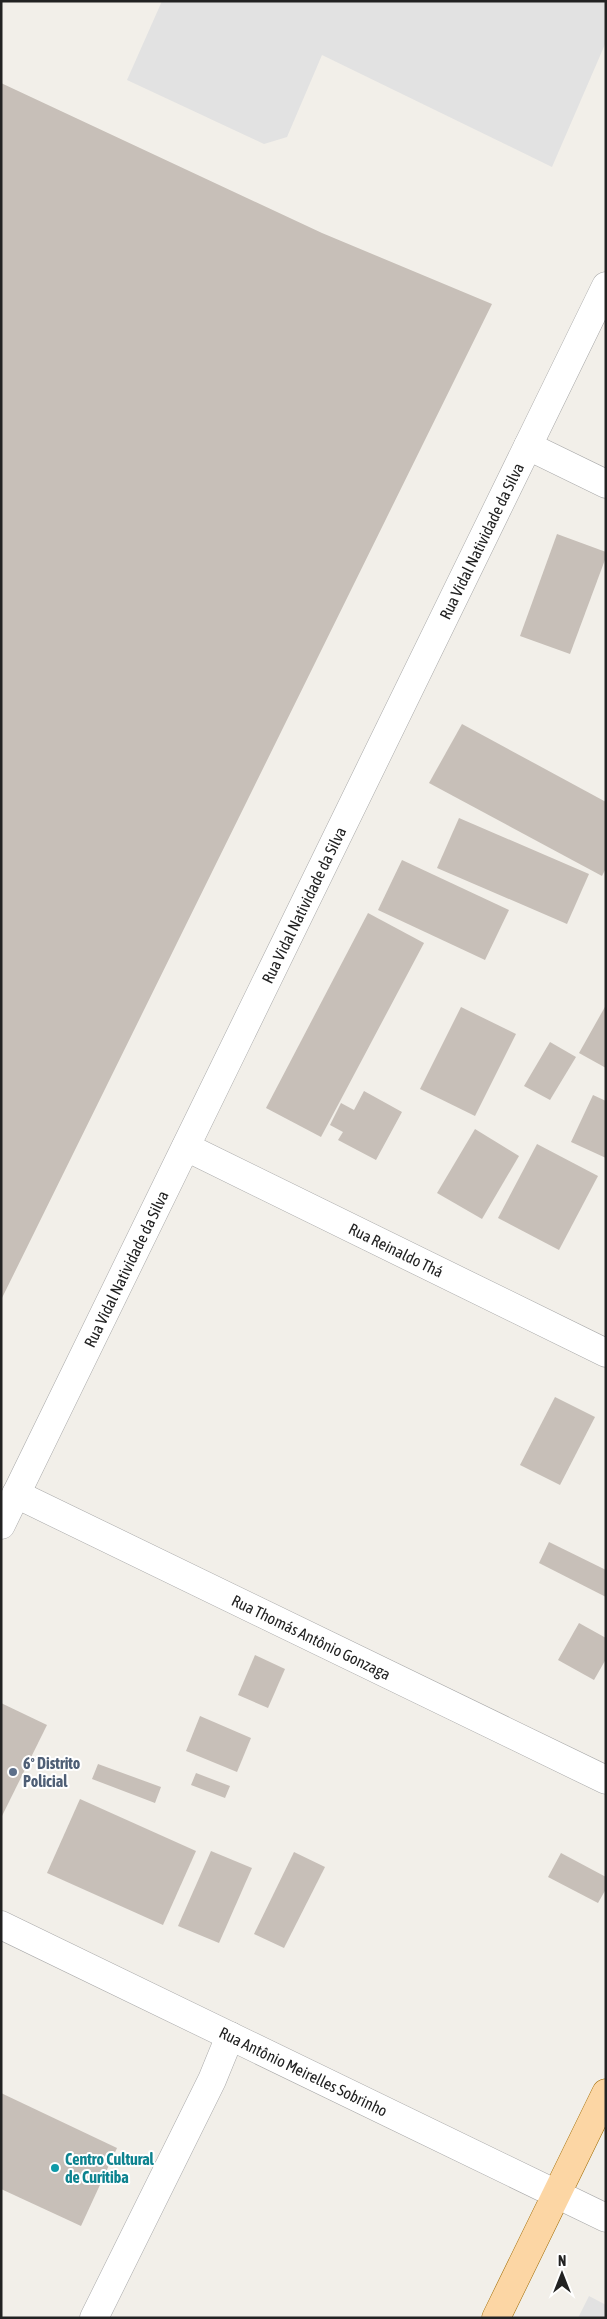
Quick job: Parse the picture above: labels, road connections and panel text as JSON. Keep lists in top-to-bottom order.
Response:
{
  "streets": {
    "street": [
      "Rua Vidal Natividade da Silva",
      "Rua Reinaldo Thá",
      "Rua Thomás Antônio Gonzaga",
      "Rua Antônio Meirelles Sobrinho"
    ]
  },
  "crossings": [
    ["Rua Vidal Natividade da Silva", "Rua Reinaldo Thá"],
    ["Rua Vidal Natividade da Silva", "Rua Thomás Antônio Gonzaga"]
  ],
  "places": ["6º Distrito Policial", "Centro Cultural de Curitiba"],
  "north": "top"
}
